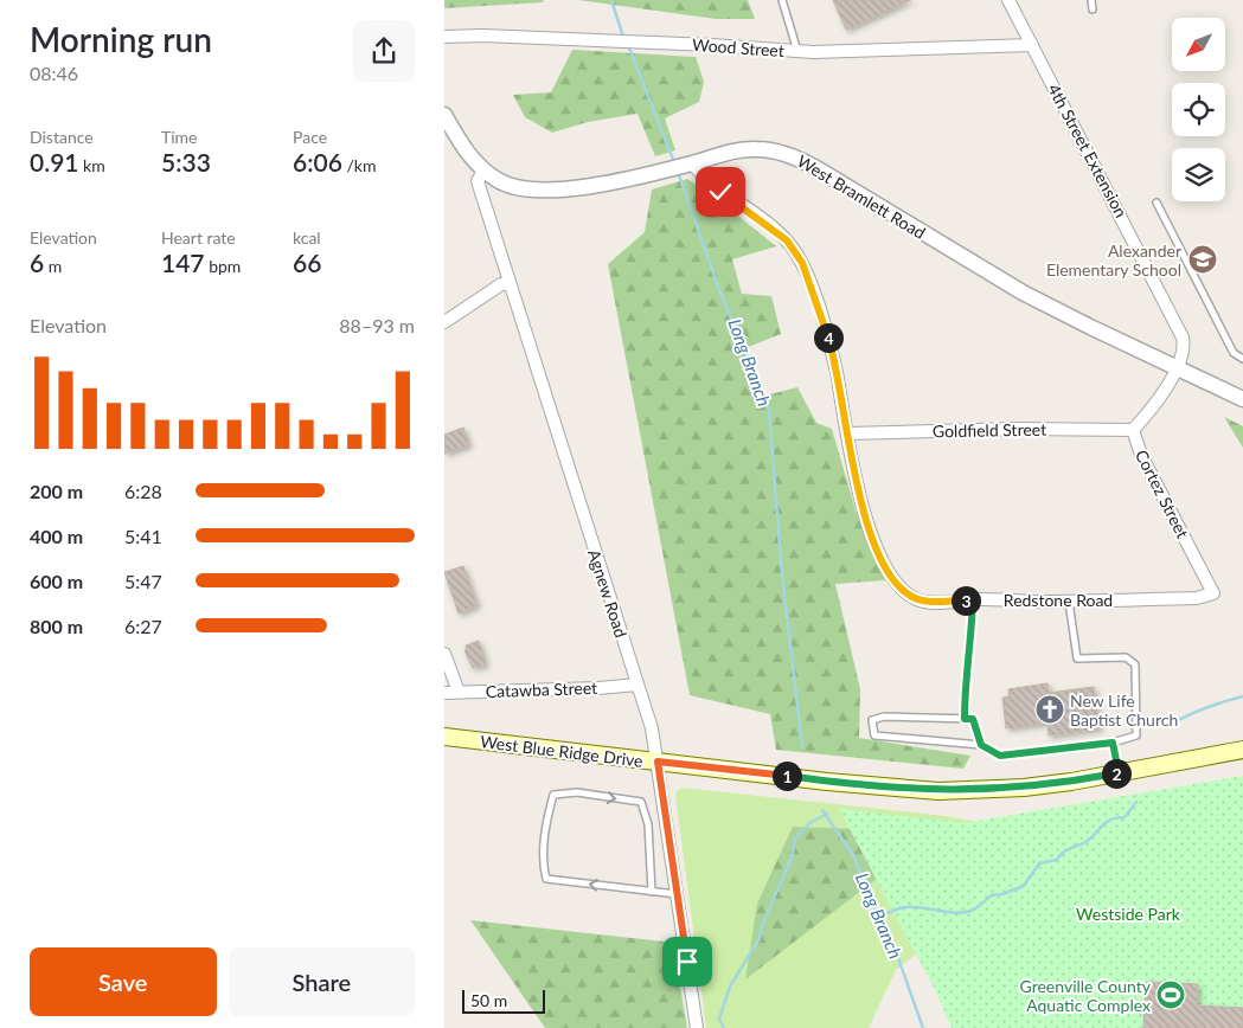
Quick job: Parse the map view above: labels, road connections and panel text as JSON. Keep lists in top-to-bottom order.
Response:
{
  "streets": {
    "main road": ["West Blue Ridge Drive"],
    "street": [
      "Wood Street",
      "4th Street Extension",
      "West Bramlett Road",
      "Goldfield Street",
      "Cortez Street",
      "Agnew Road",
      "Redstone Road",
      "Catawba Street"
    ]
  },
  "crossings": [
    ["Wood Street", "4th Street Extension"],
    ["4th Street Extension", "West Bramlett Road"],
    ["4th Street Extension", "Cortez Street"],
    ["West Bramlett Road", "Cortez Street"],
    ["West Bramlett Road", "Agnew Road"],
    ["Goldfield Street", "Cortez Street"],
    ["Goldfield Street", "Redstone Road"],
    ["Cortez Street", "Redstone Road"],
    ["Agnew Road", "Catawba Street"],
    ["Agnew Road", "West Blue Ridge Drive"]
  ],
  "water": ["Long Branch"],
  "parks": ["Westside Park"],
  "places": {
    "school or university": ["Alexander Elementary School"],
    "church": ["New Life Baptist Church"],
    "sports": ["Greenville County Aquatic Complex"]
  },
  "scale_bar": "50 m",
  "north": "bottom left",
  "page": {
    "heading": ["Morning run", "08:46"],
    "stats": [
      ["Distance", "0.91 km"],
      ["Time", "5:33"],
      ["Pace", "6:06 /km"],
      ["Elevation", "6 m"],
      ["Heart rate", "147 bpm"],
      ["kcal", "66"]
    ],
    "chart": ["Elevation", "88–93 m"],
    "pins": [
      "4",
      "3",
      "2",
      "1"
    ],
    "list": [
      {
        "name": "200 m",
        "note": "6:28"
      },
      {
        "name": "400 m",
        "note": "5:41"
      },
      {
        "name": "600 m",
        "note": "5:47"
      },
      {
        "name": "800 m",
        "note": "6:27"
      }
    ],
    "buttons": ["Save", "Share"],
    "scale": "50 m"
  }
}
